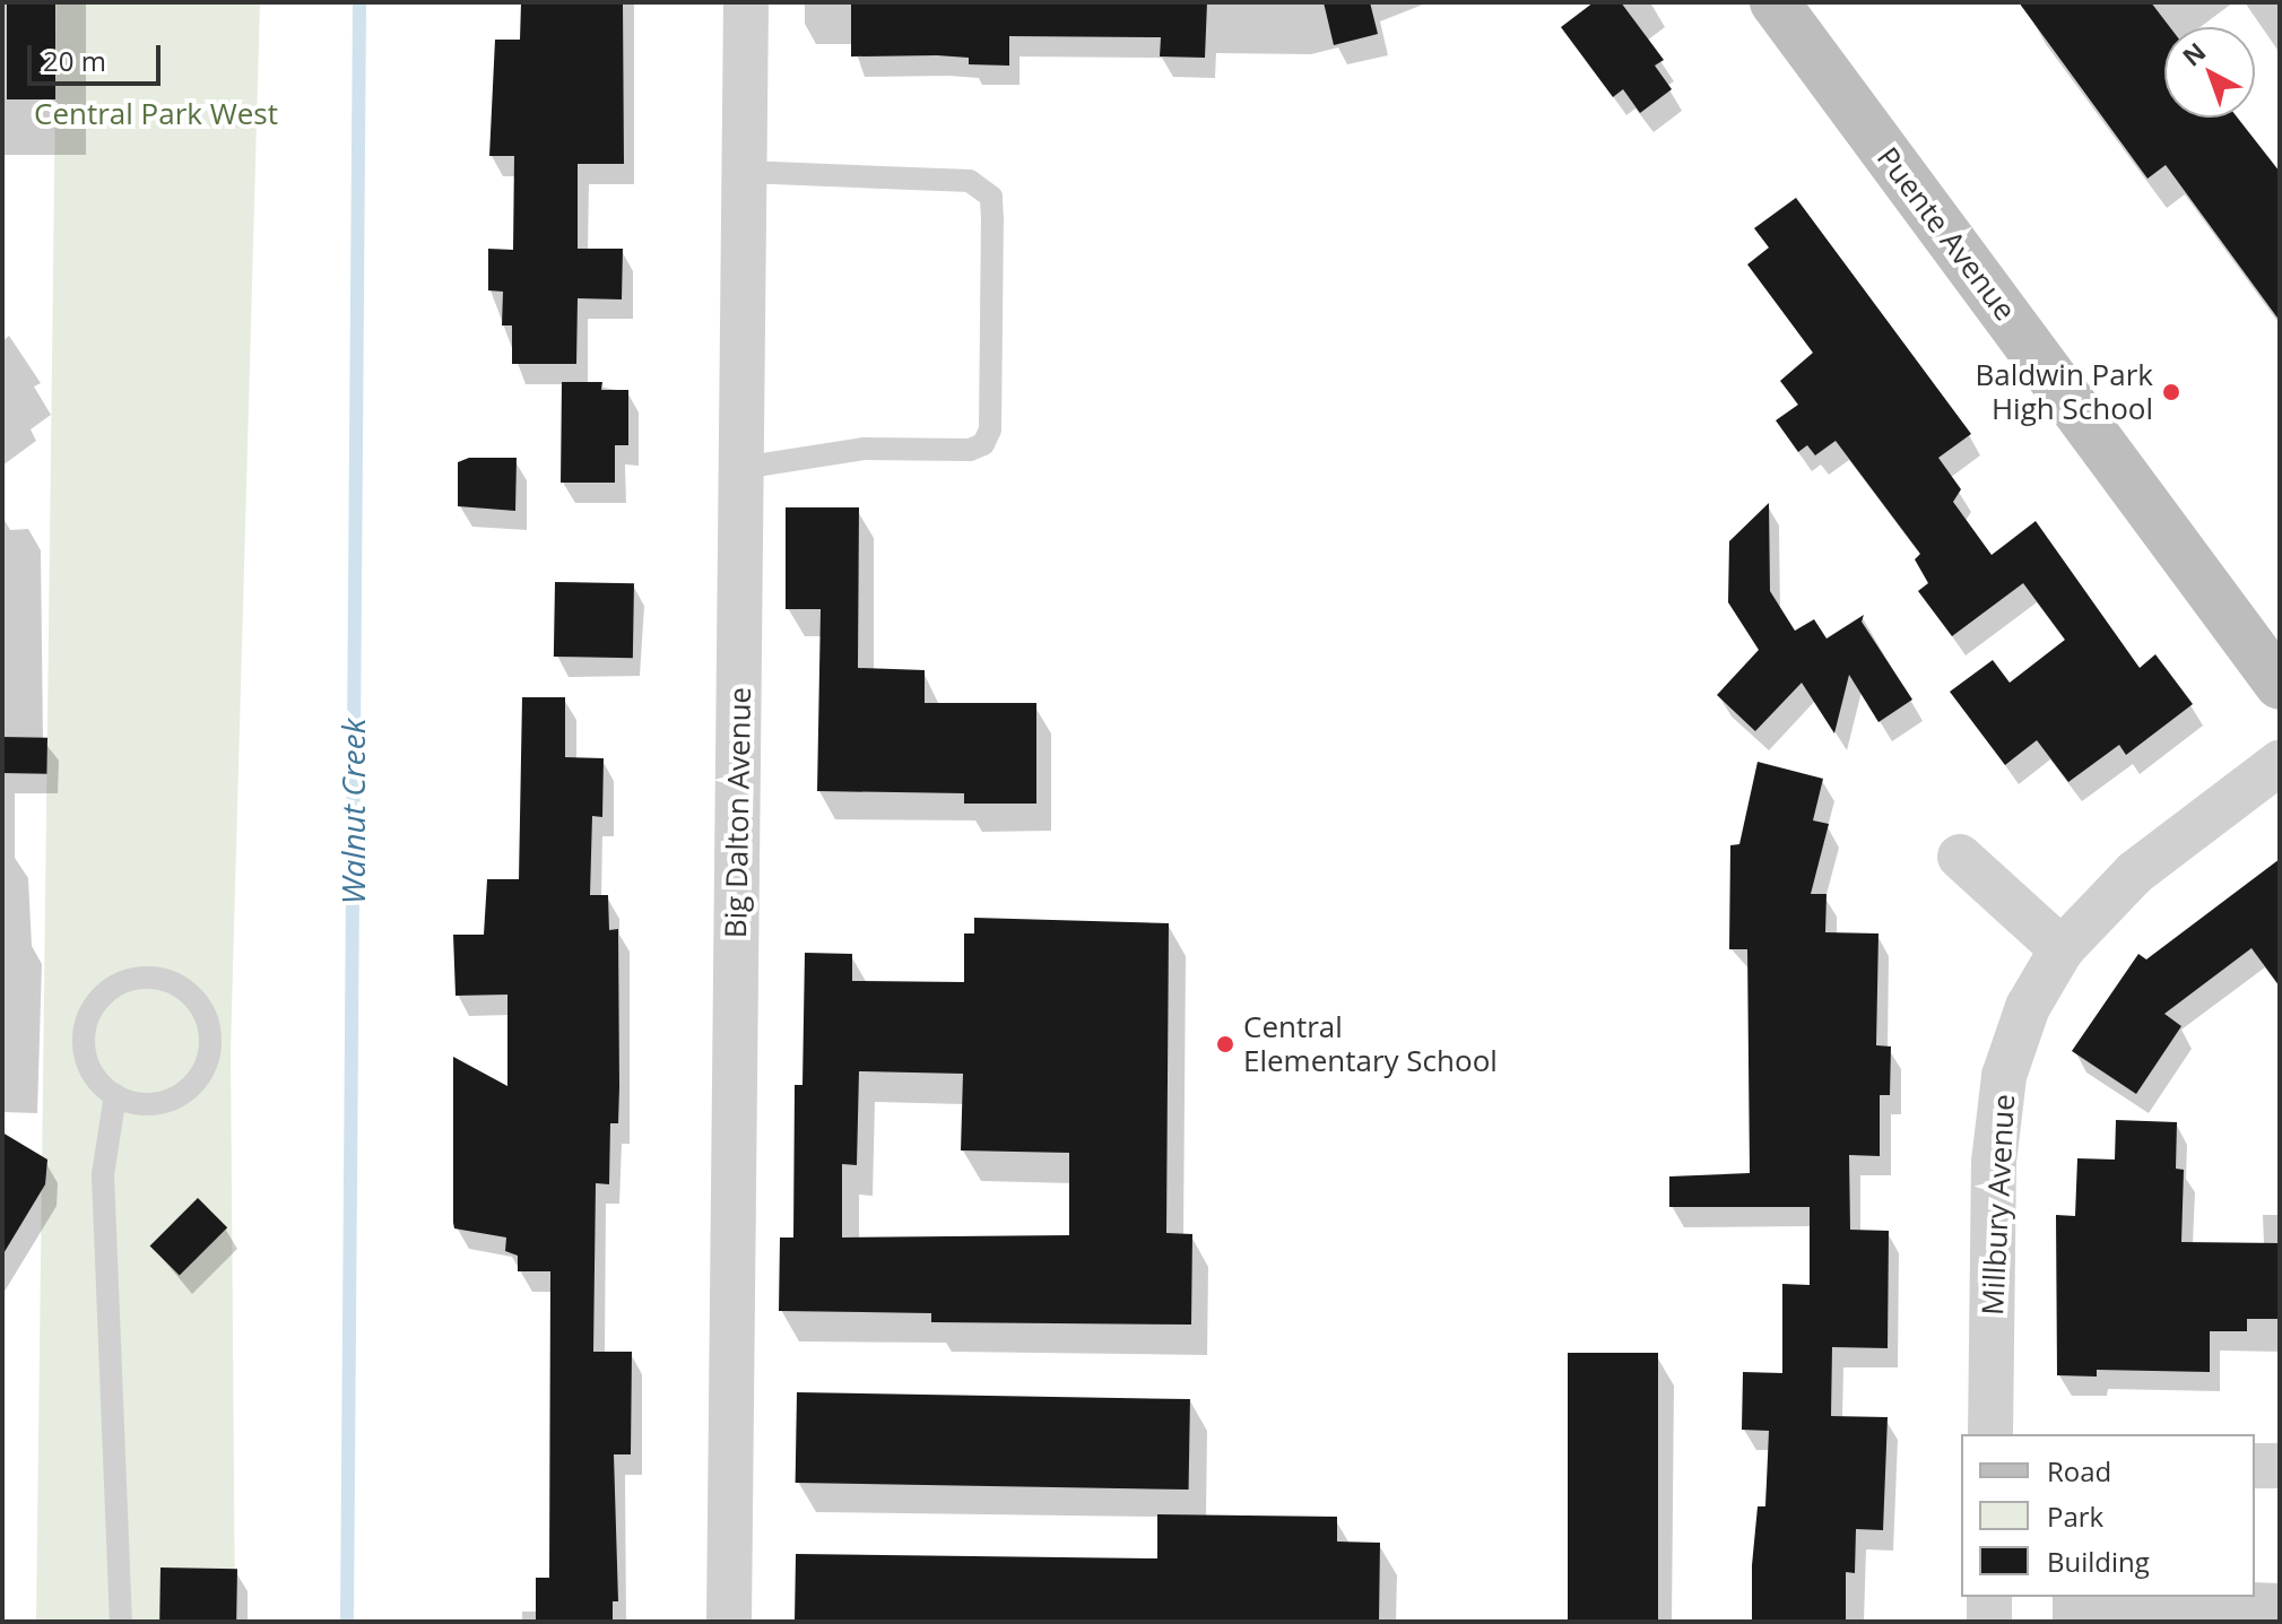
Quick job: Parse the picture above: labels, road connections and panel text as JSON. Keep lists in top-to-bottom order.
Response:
{
  "streets": {
    "street": ["Puente Avenue", "Big Dalton Avenue", "Millbury Avenue"]
  },
  "water": ["Walnut Creek"],
  "parks": ["Central Park West"],
  "places": ["Baldwin Park High School", "Central Elementary School"],
  "legend": ["Road", "Park", "Building"],
  "scale_bar": "20 m",
  "north": "top left"
}
